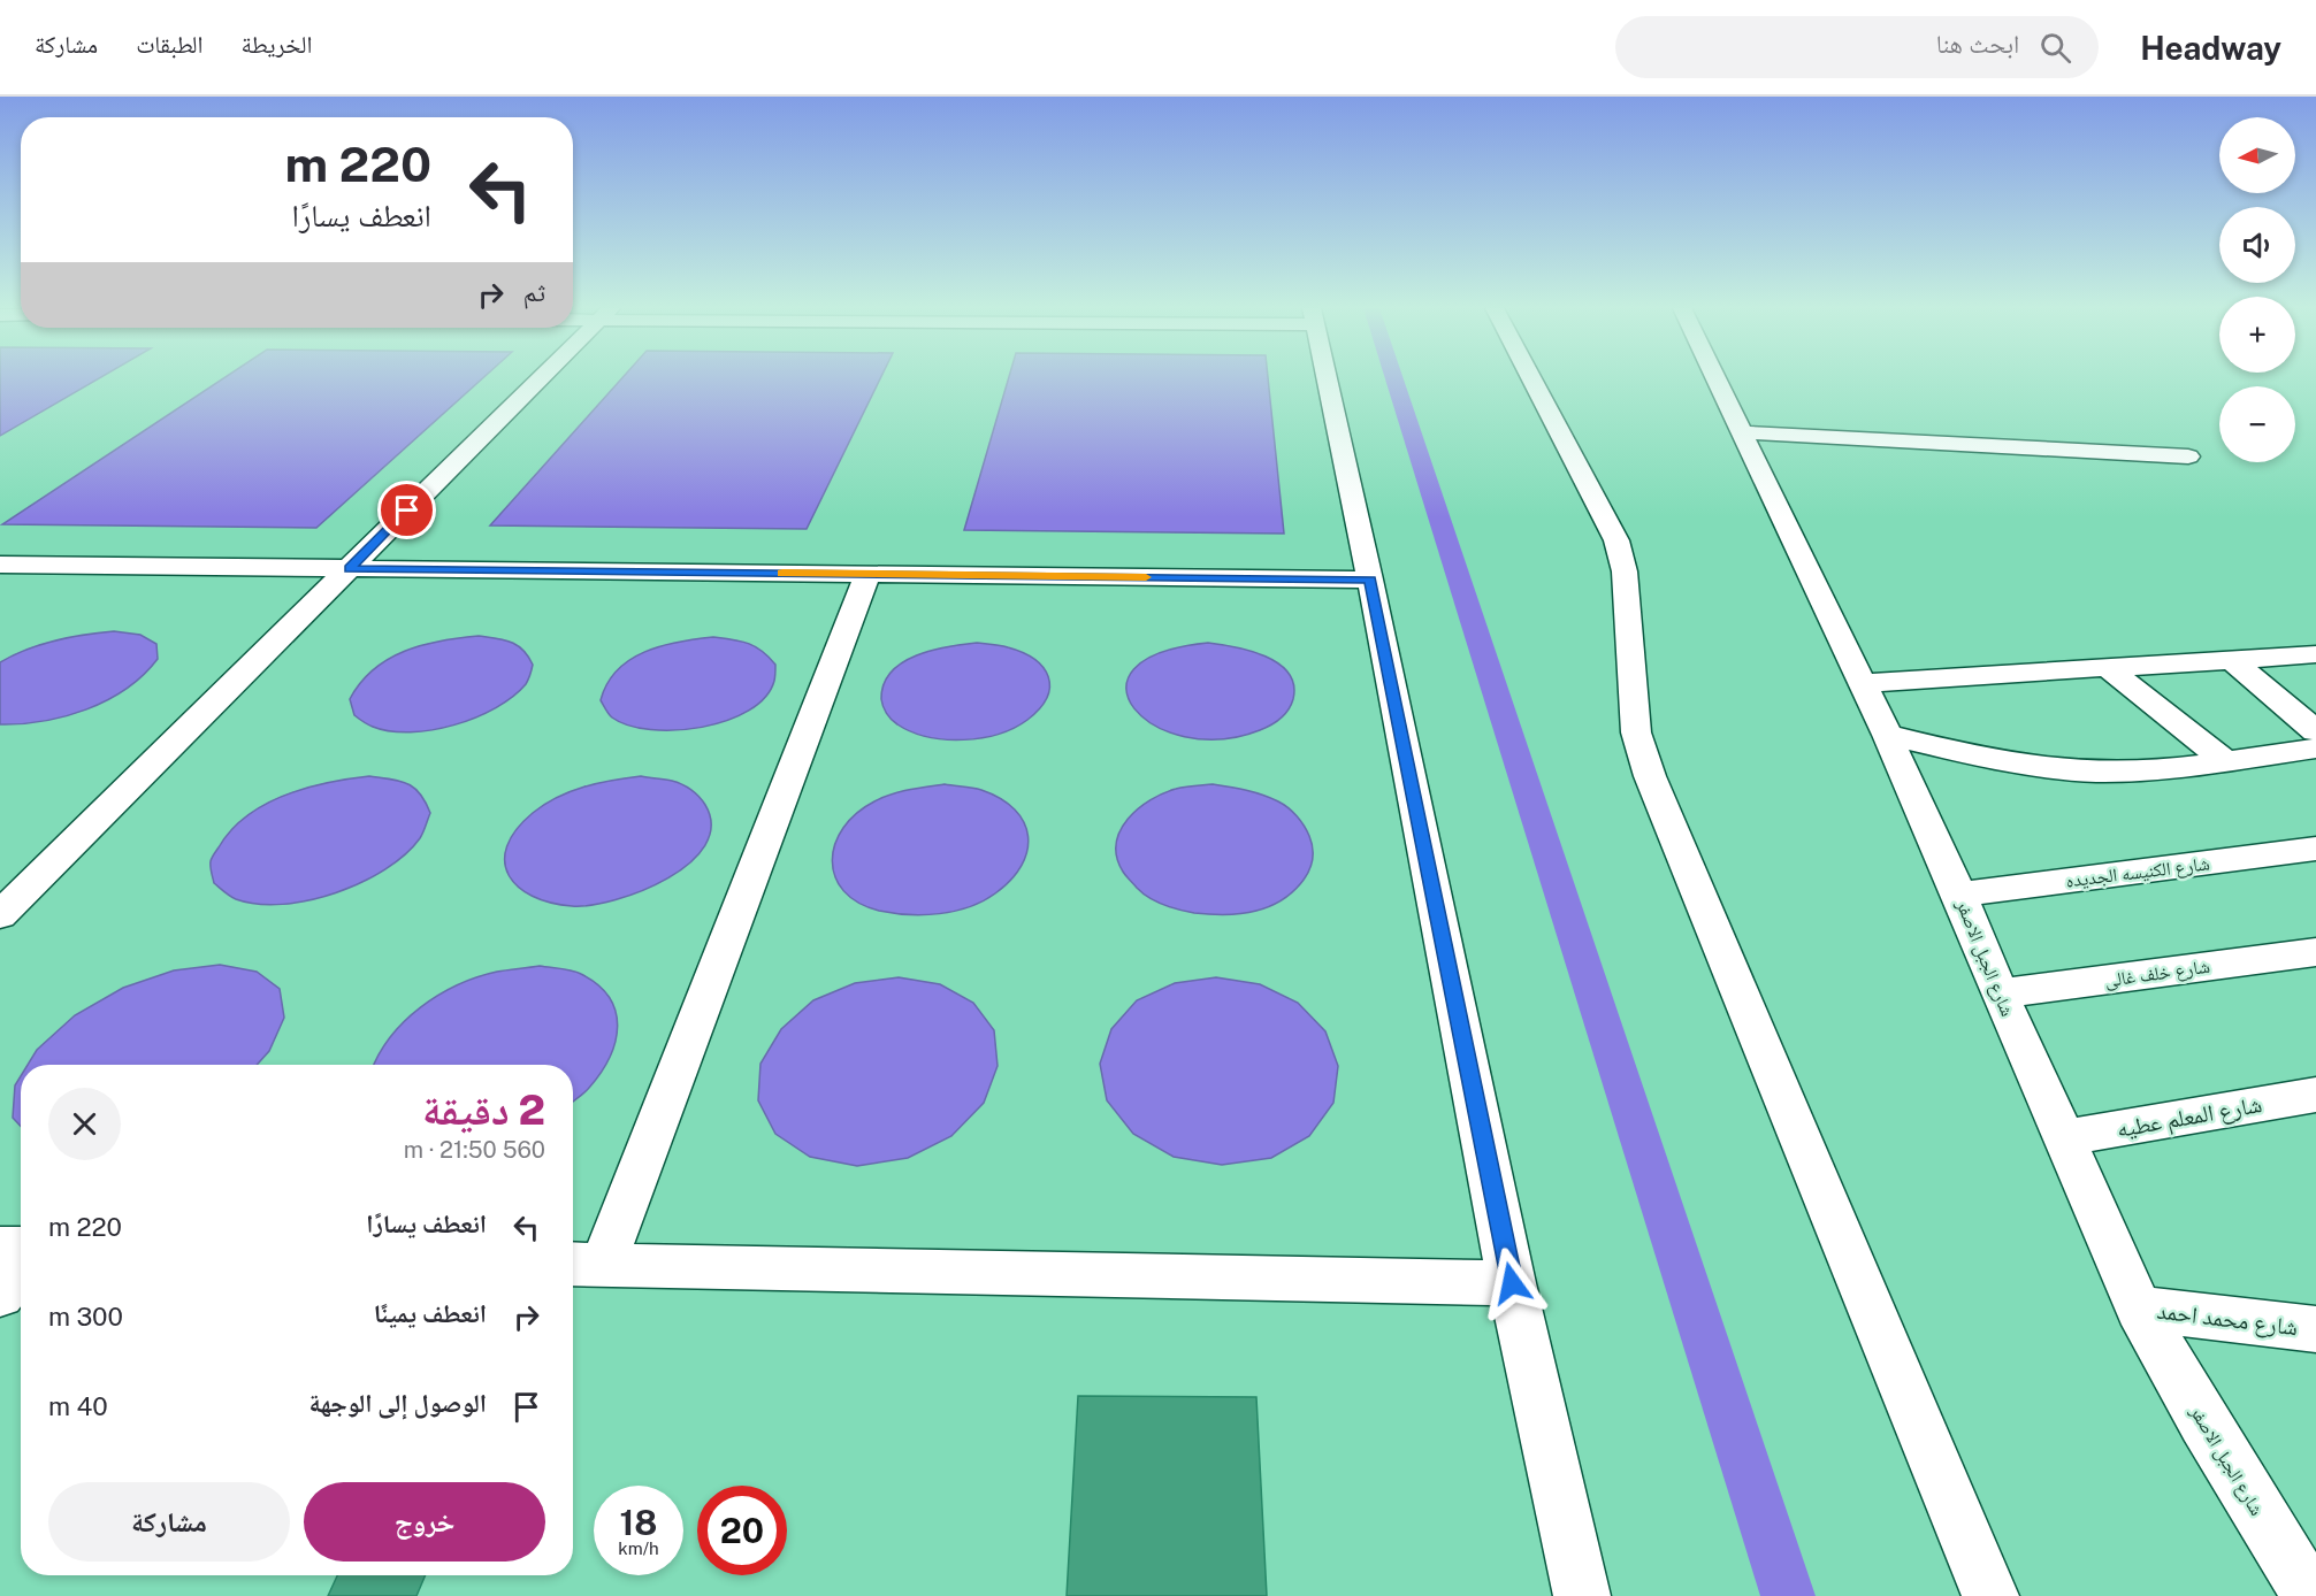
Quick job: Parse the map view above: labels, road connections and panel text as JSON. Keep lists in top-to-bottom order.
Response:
{
  "streets": {
    "street": [
      "شارع الكنيسه الجديده",
      "شارع الجبل الاصفر",
      "شارع خلف غالى",
      "شارع المعلم عطيه",
      "شارع محمد احمد"
    ]
  },
  "crossings": [
    ["شارع الكنيسه الجديده", "شارع الجبل الاصفر"],
    ["شارع الجبل الاصفر", "شارع خلف غالى"],
    ["شارع الجبل الاصفر", "شارع المعلم عطيه"],
    ["شارع الجبل الاصفر", "شارع محمد احمد"]
  ],
  "north": "left",
  "page": {
    "header": "Headway",
    "search": "ابحث هنا",
    "nav": ["الخريطة", "الطبقات", "مشاركة"],
    "map_buttons": ["+", "−"],
    "turn": ["220 m", "انعطف يسارًا"],
    "then": "ثم",
    "heading": ["2 دقيقة", "560 m · 21:50"],
    "list": [
      {
        "name": "انعطف يسارًا",
        "value": "220 m"
      },
      {
        "name": "انعطف يمينًا",
        "value": "300 m"
      },
      {
        "name": "الوصول إلى الوجهة",
        "value": "40 m"
      }
    ],
    "buttons": ["خروج", "مشاركة"],
    "speed": "18 km/h",
    "limit": "20"
  }
}
